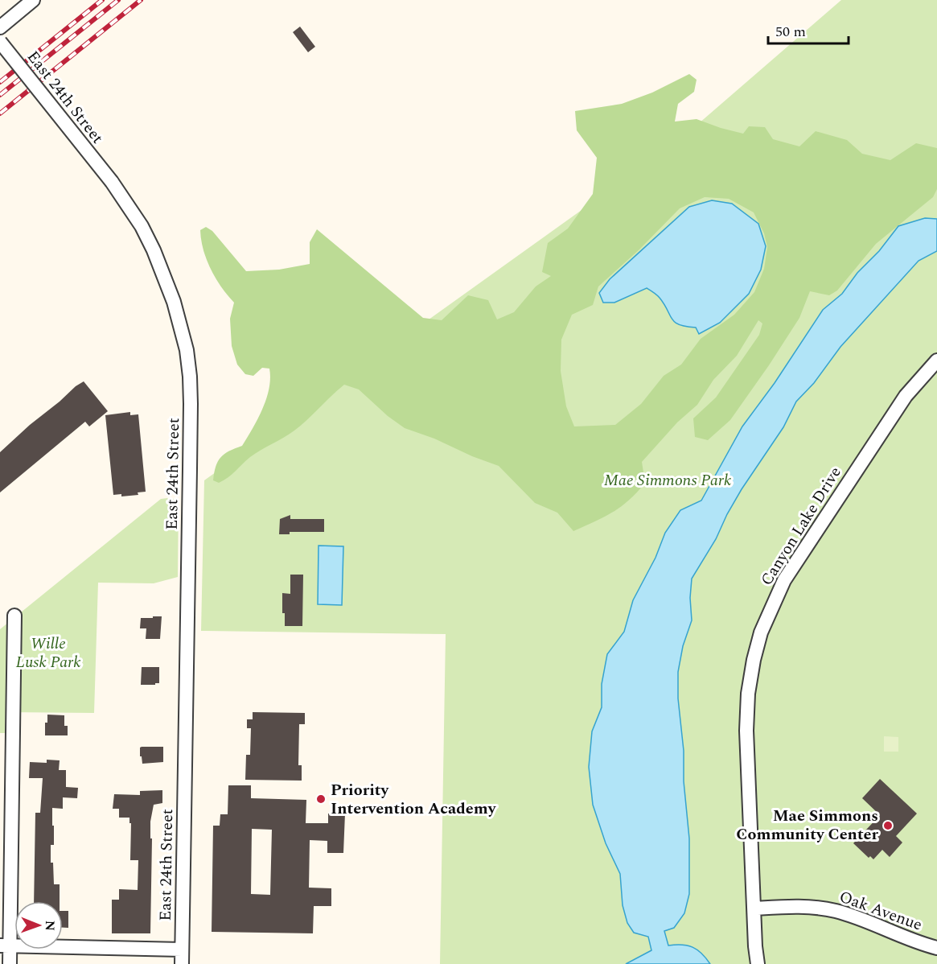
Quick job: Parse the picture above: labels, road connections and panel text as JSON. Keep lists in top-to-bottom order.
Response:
{
  "streets": {
    "street": ["East 24th Street", "Canyon Lake Drive", "Oak Avenue"]
  },
  "crossings": [
    ["Canyon Lake Drive", "Oak Avenue"]
  ],
  "parks": ["Mae Simmons Park", "Wille Lusk Park"],
  "places": ["Priority Intervention Academy", "Mae Simmons Community Center"],
  "scale_bar": "50 m",
  "north": "right"
}
